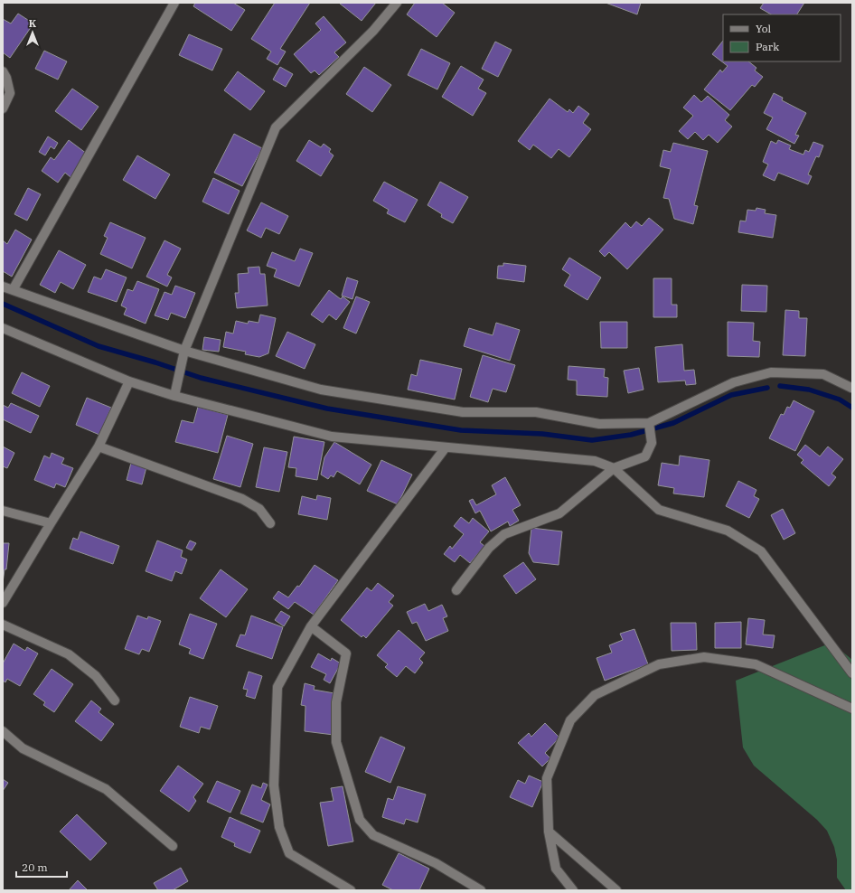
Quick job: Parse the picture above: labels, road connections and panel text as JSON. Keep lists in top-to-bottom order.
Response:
{
  "legend": ["Yol", "Park"],
  "scale_bar": "20 m",
  "north": "top"
}
